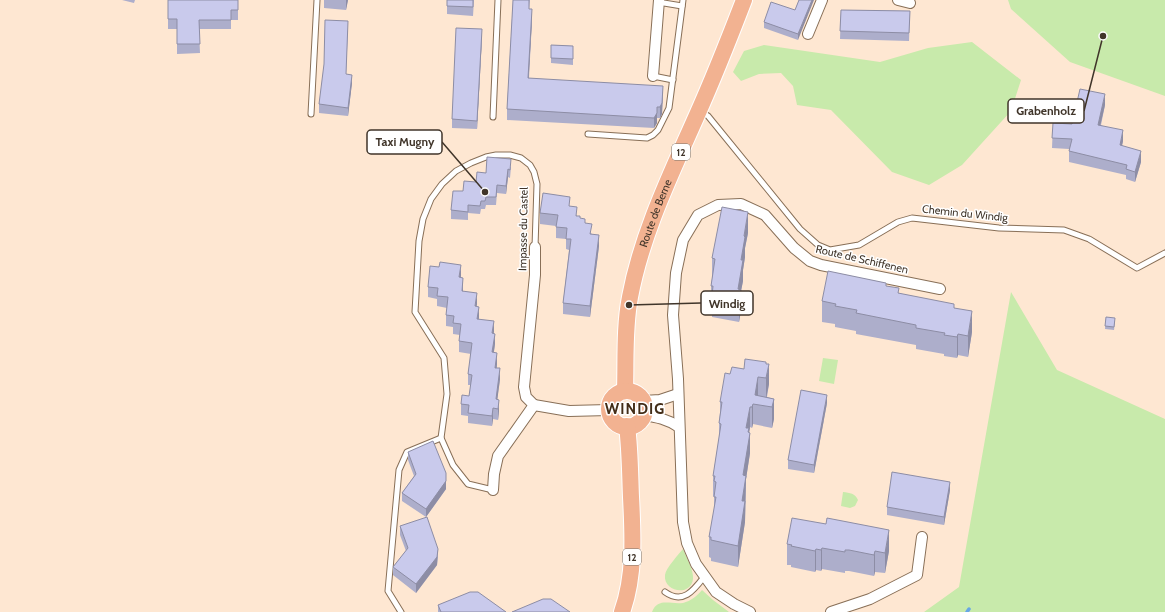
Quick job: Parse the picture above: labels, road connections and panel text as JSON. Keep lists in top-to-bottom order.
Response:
{
  "streets": {
    "main road": ["12", "Route de Berne"],
    "street": ["Impasse du Castel", "Route de Schiffenen"],
    "lane": ["Chemin du Windig"]
  },
  "crossings": [
    ["12", "Route de Berne"],
    ["Route de Berne", "Chemin du Windig"]
  ],
  "districts": ["WINDIG"],
  "places": ["Grabenholz", "Taxi Mugny", "Windig"]
}
